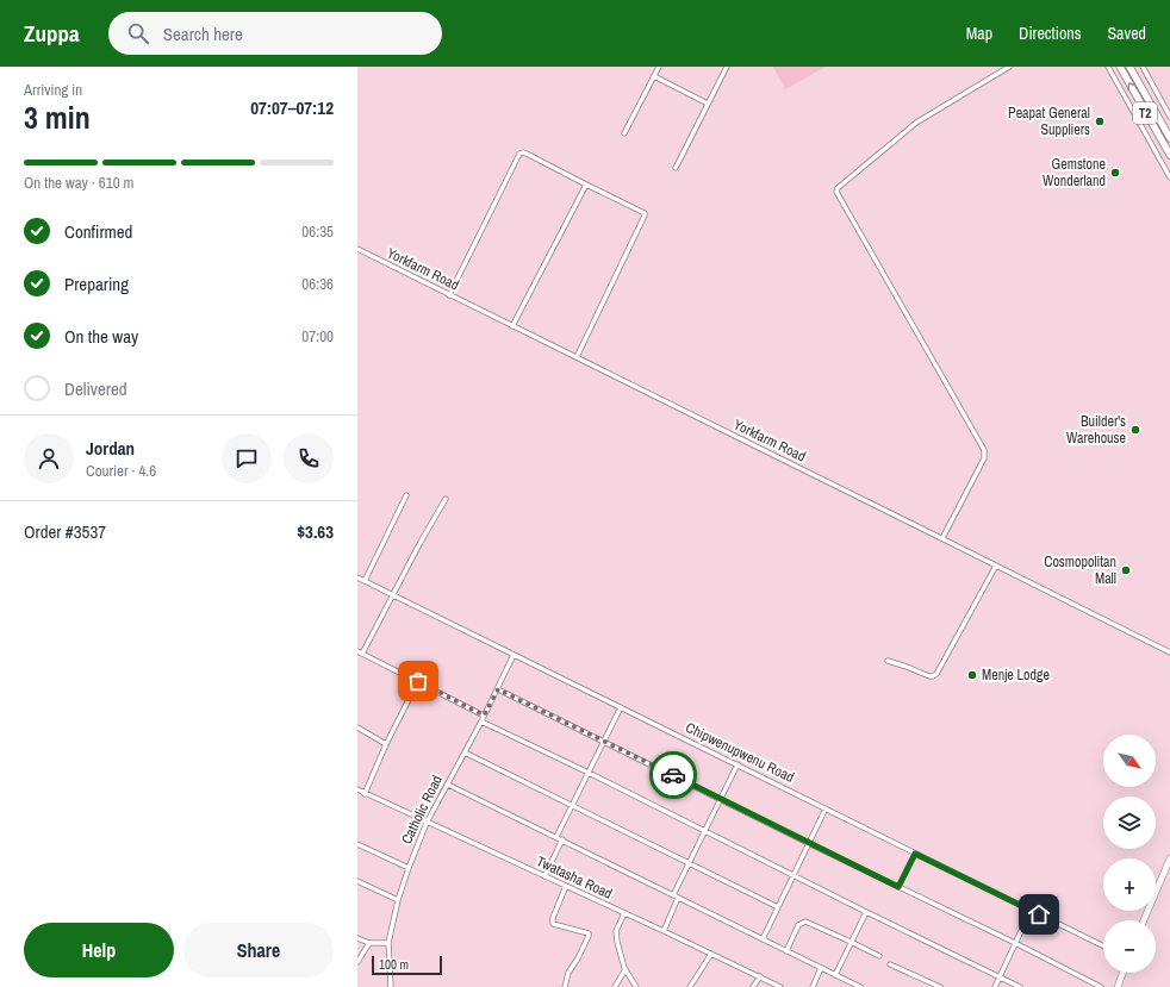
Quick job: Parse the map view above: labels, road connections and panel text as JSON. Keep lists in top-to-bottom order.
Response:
{
  "streets": {
    "main road": ["T2"],
    "street": [
      "Yorkfarm Road",
      "Chipwenupwenu Road",
      "Catholic Road",
      "Twatasha Road"
    ]
  },
  "crossings": [
    ["Chipwenupwenu Road", "Catholic Road"],
    ["Catholic Road", "Twatasha Road"]
  ],
  "places": [
    "Peapat General Suppliers",
    "Gemstone Wonderland",
    "Builder's Warehouse",
    "Cosmopolitan Mall",
    "Menje Lodge"
  ],
  "scale_bar": "100 m",
  "north": "bottom right",
  "page": {
    "header": "Zuppa",
    "search": "Search here",
    "nav": ["Map", "Directions", "Saved"],
    "heading": ["3 min", "Arriving in", "07:07–07:12"],
    "panel": [
      "Jordan",
      "Courier · 4.6",
      "Order #3537",
      "$3.63"
    ],
    "bar": "On the way · 610 m",
    "list": [
      ["Confirmed", "06:35"],
      ["Preparing", "06:36"],
      ["On the way", "07:00"],
      "Delivered"
    ],
    "map_buttons": ["+", "−"],
    "buttons": ["Help", "Share"],
    "scale": "100 m"
  }
}
